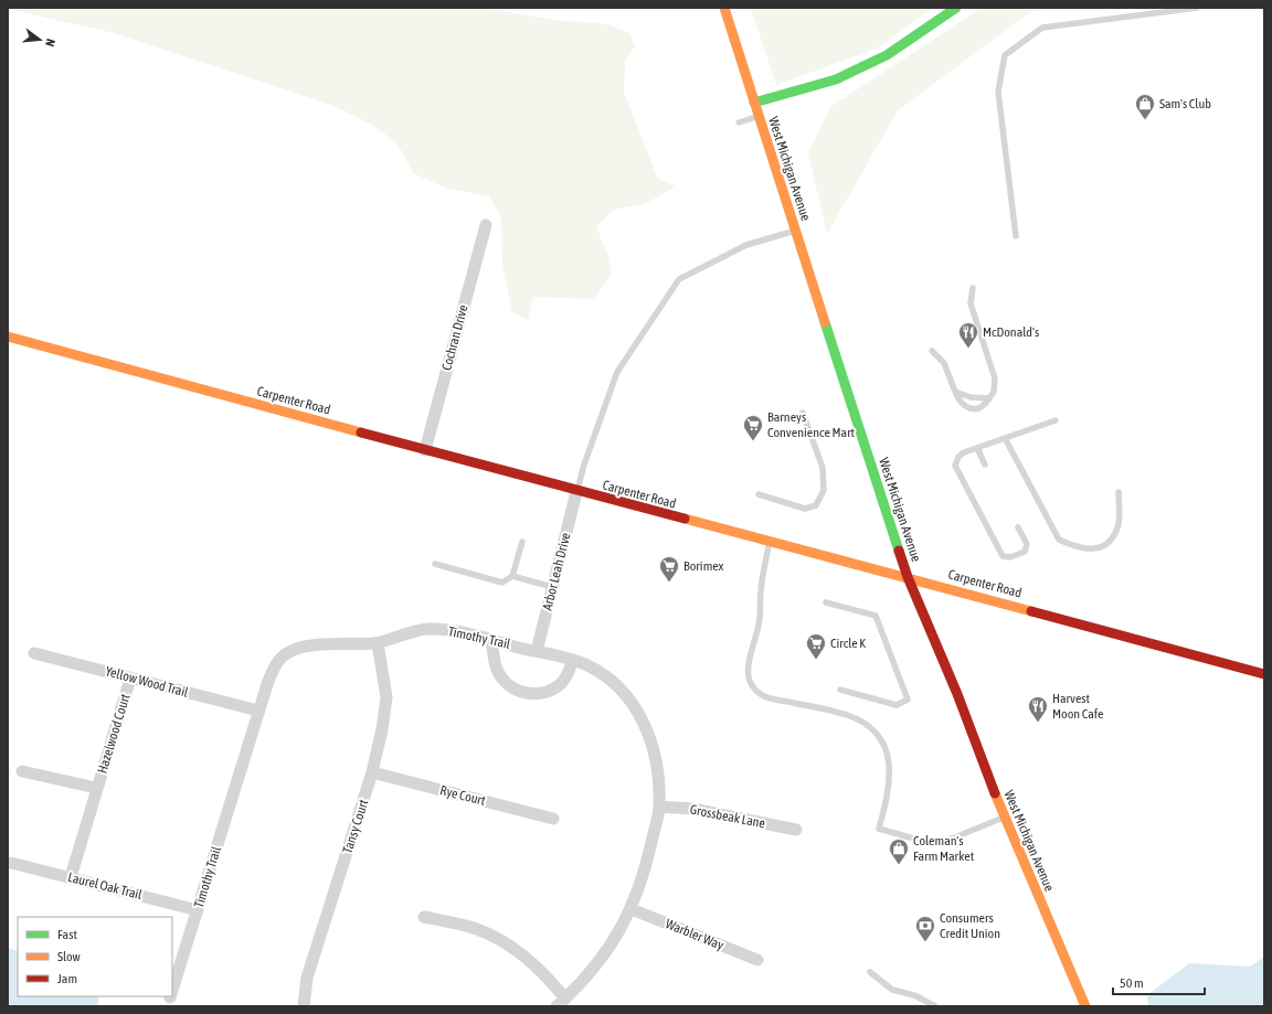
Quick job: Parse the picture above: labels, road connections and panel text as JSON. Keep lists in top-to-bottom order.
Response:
{
  "streets": {
    "main road": ["West Michigan Avenue", "Carpenter Road"],
    "street": [
      "Cochran Drive",
      "Arbor Leah Drive",
      "Timothy Trail",
      "Yellow Wood Trail",
      "Hazelwood Court",
      "Rye Court",
      "Grossbeak Lane",
      "Tansy Court",
      "Laurel Oak Trail",
      "Warbler Way"
    ]
  },
  "crossings": [
    ["West Michigan Avenue", "Carpenter Road"],
    ["Cochran Drive", "Carpenter Road"],
    ["Carpenter Road", "Arbor Leah Drive"],
    ["Arbor Leah Drive", "Timothy Trail"],
    ["Timothy Trail", "Yellow Wood Trail"],
    ["Timothy Trail", "Grossbeak Lane"],
    ["Timothy Trail", "Tansy Court"],
    ["Timothy Trail", "Laurel Oak Trail"],
    ["Timothy Trail", "Warbler Way"],
    ["Yellow Wood Trail", "Hazelwood Court"],
    ["Hazelwood Court", "Laurel Oak Trail"],
    ["Rye Court", "Tansy Court"]
  ],
  "places": {
    "shop": ["Sam's Club", "Coleman's Farm Market"],
    "restaurant": ["McDonald's", "Harvest Moon Cafe"],
    "supermarket": ["Barneys Convenience Mart", "Borimex", "Circle K"],
    "bank": ["Consumers Credit Union"]
  },
  "legend": ["Fast", "Slow", "Jam"],
  "scale_bar": "50 m",
  "north": "right"
}
